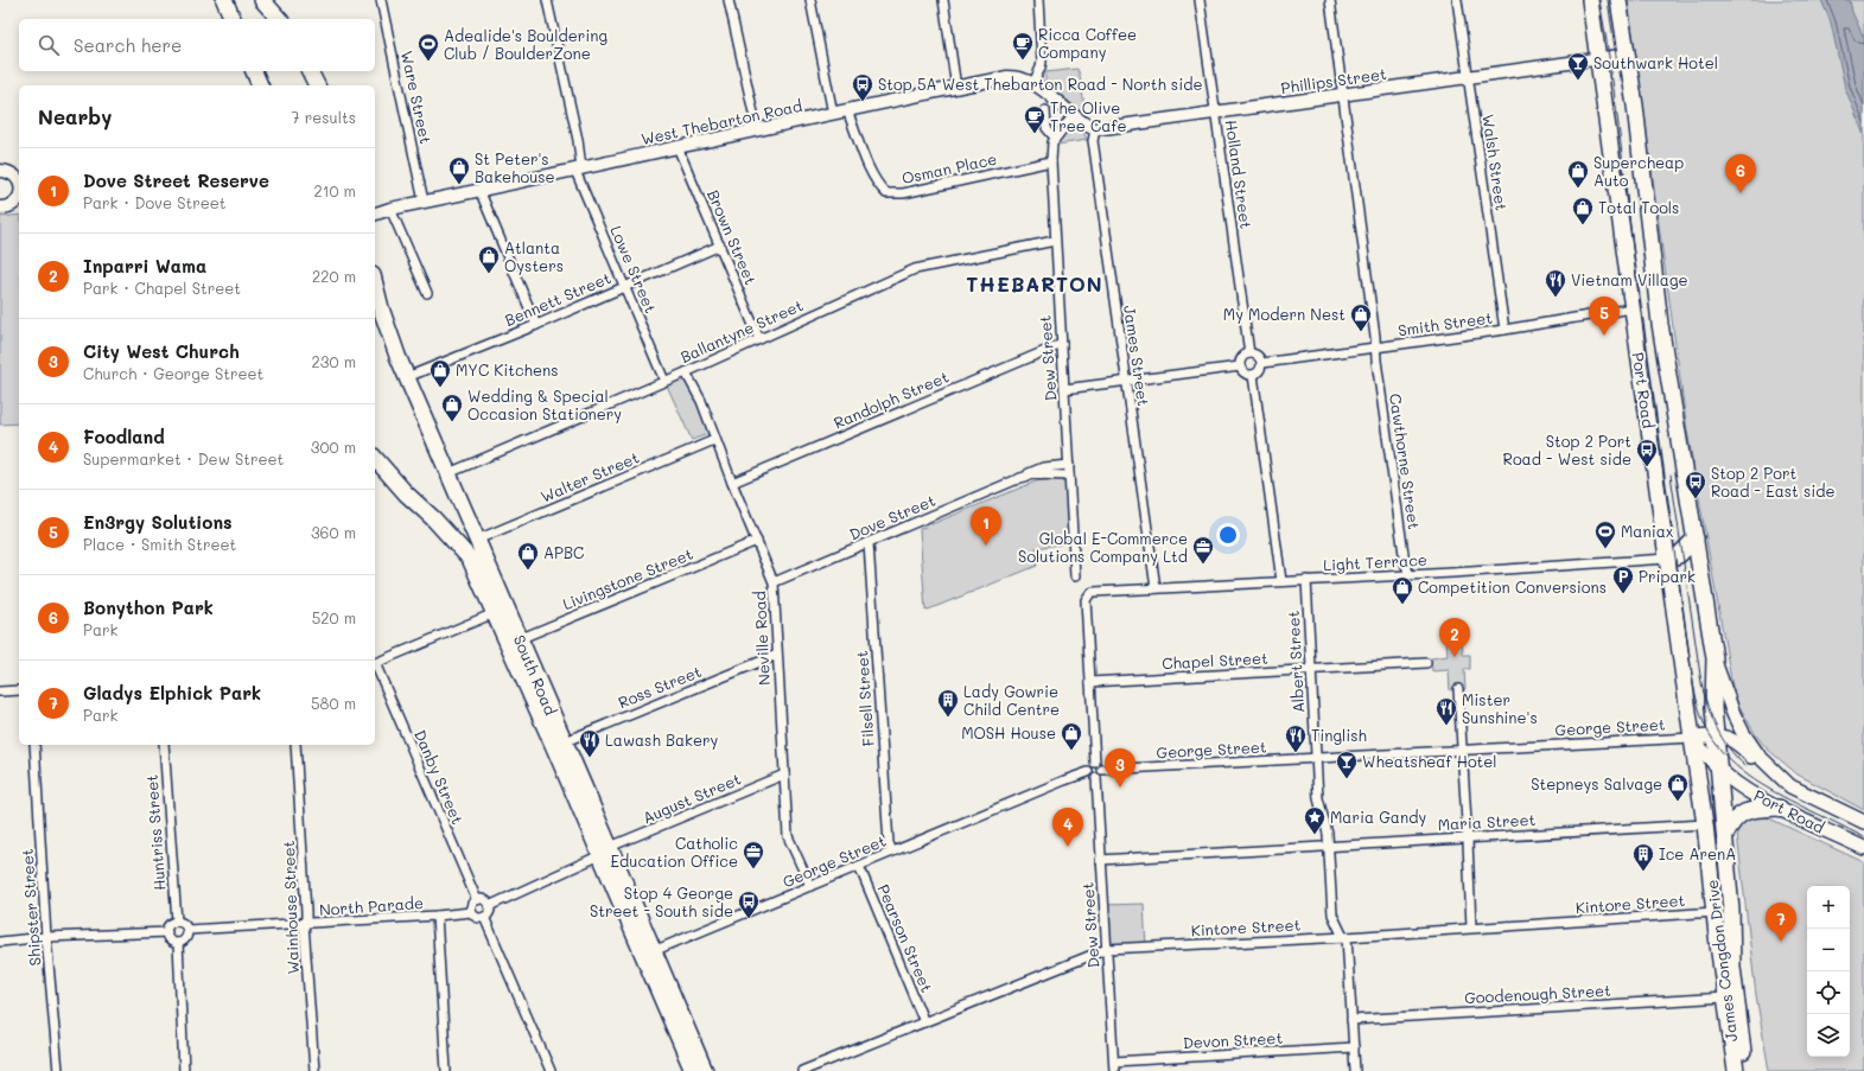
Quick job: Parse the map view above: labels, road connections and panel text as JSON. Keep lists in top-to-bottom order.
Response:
{
  "streets": {
    "highway": ["Port Road", "South Road", "James Congdon Drive"],
    "street": [
      "Phillips Street",
      "Ware Street",
      "West Thebarton Road",
      "Walsh Street",
      "Osman Place",
      "Holland Street",
      "Brown Street",
      "Lowe Street",
      "Bennett Street",
      "Smith Street",
      "Ballantyne Street",
      "James Street",
      "Dew Street",
      "Randolph Street",
      "Cawthorne Street",
      "Walter Street",
      "Dove Street",
      "Light Terrace",
      "Livingstone Street",
      "Neville Road",
      "Chapel Street",
      "Albert Street",
      "Ross Street",
      "Filsell Street",
      "George Street",
      "Danby Street",
      "August Street",
      "Maria Street",
      "Huntriss Street",
      "Kintore Street",
      "North Parade",
      "Shipster Street",
      "Wainhouse Street",
      "Pearson Street",
      "Goodenough Street",
      "Devon Street"
    ]
  },
  "crossings": [
    ["Phillips Street", "Walsh Street"],
    ["Phillips Street", "Holland Street"],
    ["Phillips Street", "James Street"],
    ["Phillips Street", "Port Road"],
    ["Phillips Street", "Cawthorne Street"],
    ["Ware Street", "West Thebarton Road"],
    ["West Thebarton Road", "Osman Place"],
    ["West Thebarton Road", "Brown Street"],
    ["West Thebarton Road", "Lowe Street"],
    ["Walsh Street", "Smith Street"],
    ["Osman Place", "Dew Street"],
    ["Holland Street", "Smith Street"],
    ["Brown Street", "Bennett Street"],
    ["Brown Street", "Ballantyne Street"],
    ["Lowe Street", "Bennett Street"],
    ["Lowe Street", "Ballantyne Street"],
    ["Bennett Street", "South Road"],
    ["Smith Street", "Port Road"],
    ["Smith Street", "Cawthorne Street"],
    ["Ballantyne Street", "Dew Street"],
    ["Ballantyne Street", "Neville Road"],
    ["Ballantyne Street", "South Road"],
    ["James Street", "Light Terrace"],
    ["Dew Street", "Randolph Street"],
    ["Dew Street", "Dove Street"],
    ["Dew Street", "George Street"],
    ["Dew Street", "Maria Street"],
    ["Dew Street", "Kintore Street"],
    ["Dew Street", "Devon Street"],
    ["Port Road", "Light Terrace"],
    ["Port Road", "George Street"],
    ["Port Road", "James Congdon Drive"],
    ["Randolph Street", "Neville Road"],
    ["Cawthorne Street", "Light Terrace"],
    ["Walter Street", "Neville Road"],
    ["Walter Street", "South Road"],
    ["Dove Street", "Neville Road"],
    ["Dove Street", "Filsell Street"],
    ["Light Terrace", "Chapel Street"],
    ["Light Terrace", "Albert Street"],
    ["Livingstone Street", "Neville Road"],
    ["Livingstone Street", "South Road"],
    ["Neville Road", "Ross Street"],
    ["Neville Road", "George Street"],
    ["Neville Road", "August Street"],
    ["Chapel Street", "Albert Street"],
    ["Albert Street", "George Street"],
    ["Albert Street", "Maria Street"],
    ["Albert Street", "Kintore Street"],
    ["South Road", "Ross Street"],
    ["South Road", "George Street"],
    ["South Road", "August Street"],
    ["Filsell Street", "George Street"],
    ["George Street", "Pearson Street"],
    ["George Street", "James Congdon Drive"],
    ["Danby Street", "North Parade"],
    ["Maria Street", "James Congdon Drive"],
    ["Huntriss Street", "North Parade"],
    ["Kintore Street", "Pearson Street"],
    ["Kintore Street", "James Congdon Drive"],
    ["North Parade", "Wainhouse Street"],
    ["James Congdon Drive", "Goodenough Street"]
  ],
  "districts": ["THEBARTON"],
  "places": {
    "cafe": ["Ricca Coffee Company", "The Olive Tree Cafe"],
    "sports": ["Adealide's Bouldering Club / BoulderZone", "Maniax"],
    "bar": ["Southwark Hotel", "Wheatsheaf Hotel"],
    "bus stop": [
      "Stop 5A West Thebarton Road - North side",
      "Stop 2 Port Road - West side",
      "Stop 2 Port Road - East side",
      "Stop 4 George Street - South side"
    ],
    "shop": [
      "St Peter's Bakehouse",
      "Supercheap Auto",
      "Total Tools",
      "Atlanta Oysters",
      "My Modern Nest",
      "MYC Kitchens",
      "Wedding & Special Occasion Stationery",
      "APBC",
      "Competition Conversions",
      "MOSH House",
      "Stepneys Salvage"
    ],
    "restaurant": [
      "Vietnam Village",
      "Mister Sunshine's",
      "Tinglish",
      "Lawash Bakery"
    ],
    "office": ["Global E-Commerce Solutions Company Ltd", "Catholic Education Office"],
    "parking": ["Pripark"],
    "building": ["Lady Gowrie Child Centre", "Ice ArenA"],
    "place": ["Maria Gandy"]
  },
  "page": {
    "search": "Search here",
    "heading": ["Nearby", "7 results"],
    "list": [
      {
        "mark": "1",
        "name": "Dove Street Reserve",
        "note": "Park · Dove Street",
        "value": "210 m"
      },
      {
        "mark": "2",
        "name": "Inparri Wama",
        "note": "Park · Chapel Street",
        "value": "220 m"
      },
      {
        "mark": "3",
        "name": "City West Church",
        "note": "Church · George Street",
        "value": "230 m"
      },
      {
        "mark": "4",
        "name": "Foodland",
        "note": "Supermarket · Dew Street",
        "value": "300 m"
      },
      {
        "mark": "5",
        "name": "En3rgy Solutions",
        "note": "Place · Smith Street",
        "value": "360 m"
      },
      {
        "mark": "6",
        "name": "Bonython Park",
        "note": "Park",
        "value": "520 m"
      },
      {
        "mark": "7",
        "name": "Gladys Elphick Park",
        "note": "Park",
        "value": "580 m"
      }
    ],
    "pins": [
      "6",
      "5",
      "1",
      "2",
      "3",
      "4",
      "7"
    ],
    "map_buttons": ["+", "−"]
  }
}
